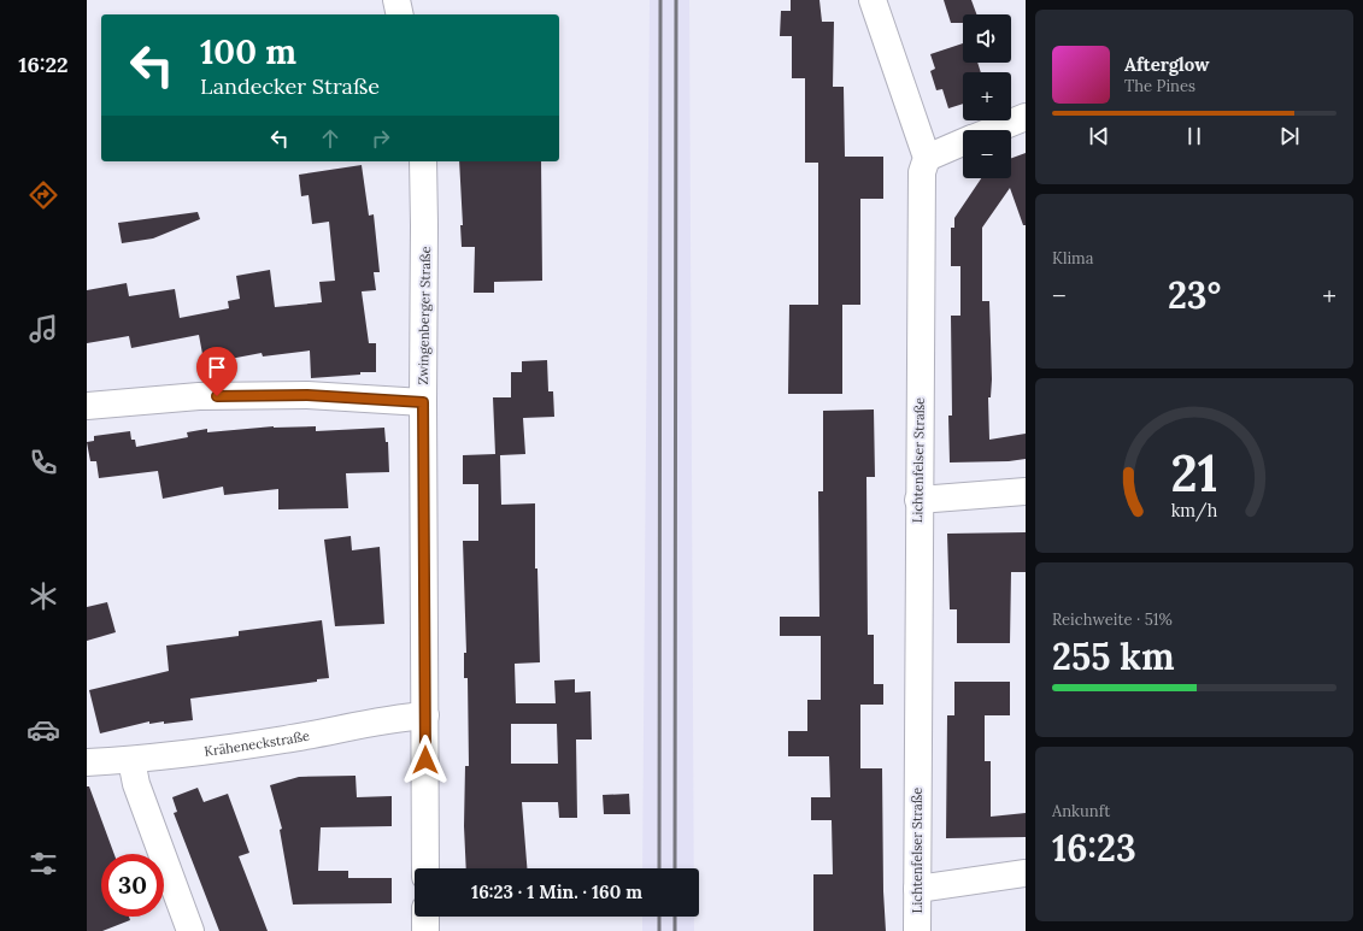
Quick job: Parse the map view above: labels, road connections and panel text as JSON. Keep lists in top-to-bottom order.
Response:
{
  "streets": {
    "street": ["Zwingenberger Straße", "Lichtenfelser Straße", "Kräheneckstraße"]
  },
  "crossings": [
    ["Zwingenberger Straße", "Kräheneckstraße"]
  ],
  "page": {
    "tabs": "16:22",
    "map_buttons": ["+", "−"],
    "turn": ["100 m", "Landecker Straße"],
    "song": ["Afterglow", "The Pines"],
    "tile": [
      "Klima",
      ["Reichweite · 51%", "255 km"],
      ["Ankunft", "16:23"]
    ],
    "heat": ["−", "23°", "+"],
    "limit": "30",
    "trip": "16:23 · 1 Min. · 160 m",
    "gauge": ["21", "km/h"]
  }
}
